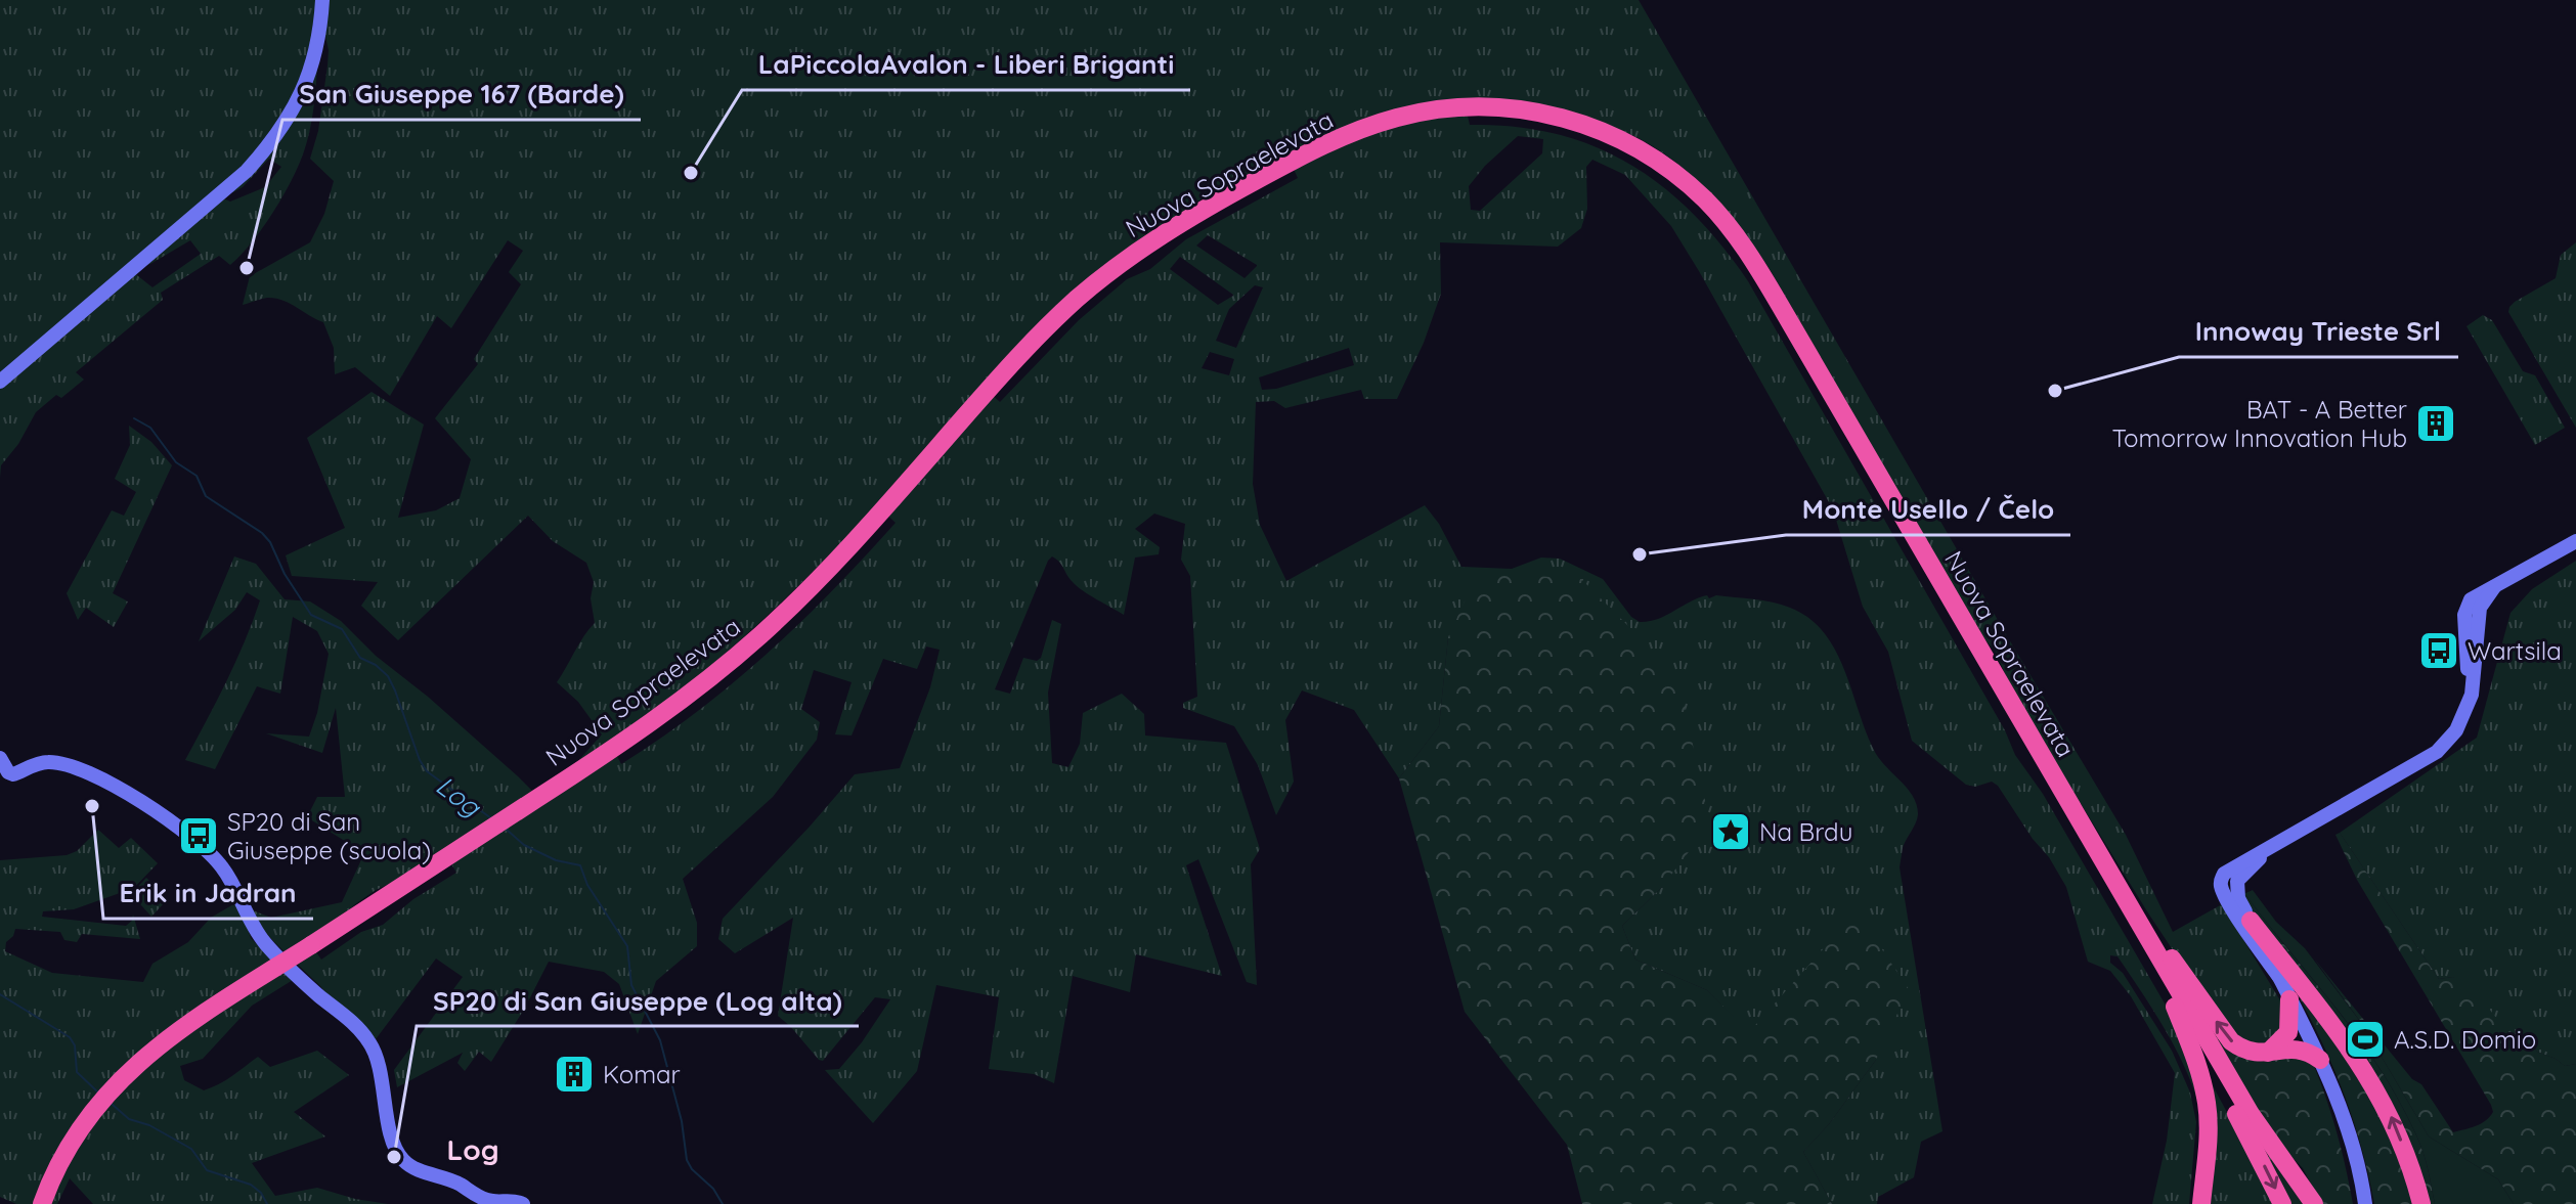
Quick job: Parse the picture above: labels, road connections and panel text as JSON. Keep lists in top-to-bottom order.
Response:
{
  "streets": {
    "highway": ["Nuova Sopraelevata"]
  },
  "districts": ["Log"],
  "water": ["Log"],
  "places": {
    "other": [
      "LaPiccolaAvalon - Liberi Briganti",
      "San Giuseppe 167 (Barde)",
      "Innoway Trieste Srl",
      "Monte Usello / Čelo",
      "Erik in Jadran",
      "SP20 di San Giuseppe (Log alta)"
    ],
    "building": ["BAT - A Better Tomorrow Innovation Hub", "Komar"],
    "bus stop": ["Wartsila", "SP20 di San Giuseppe (scuola)"],
    "place": ["Na Brdu"],
    "sports": ["A.S.D. Domio"]
  }
}
